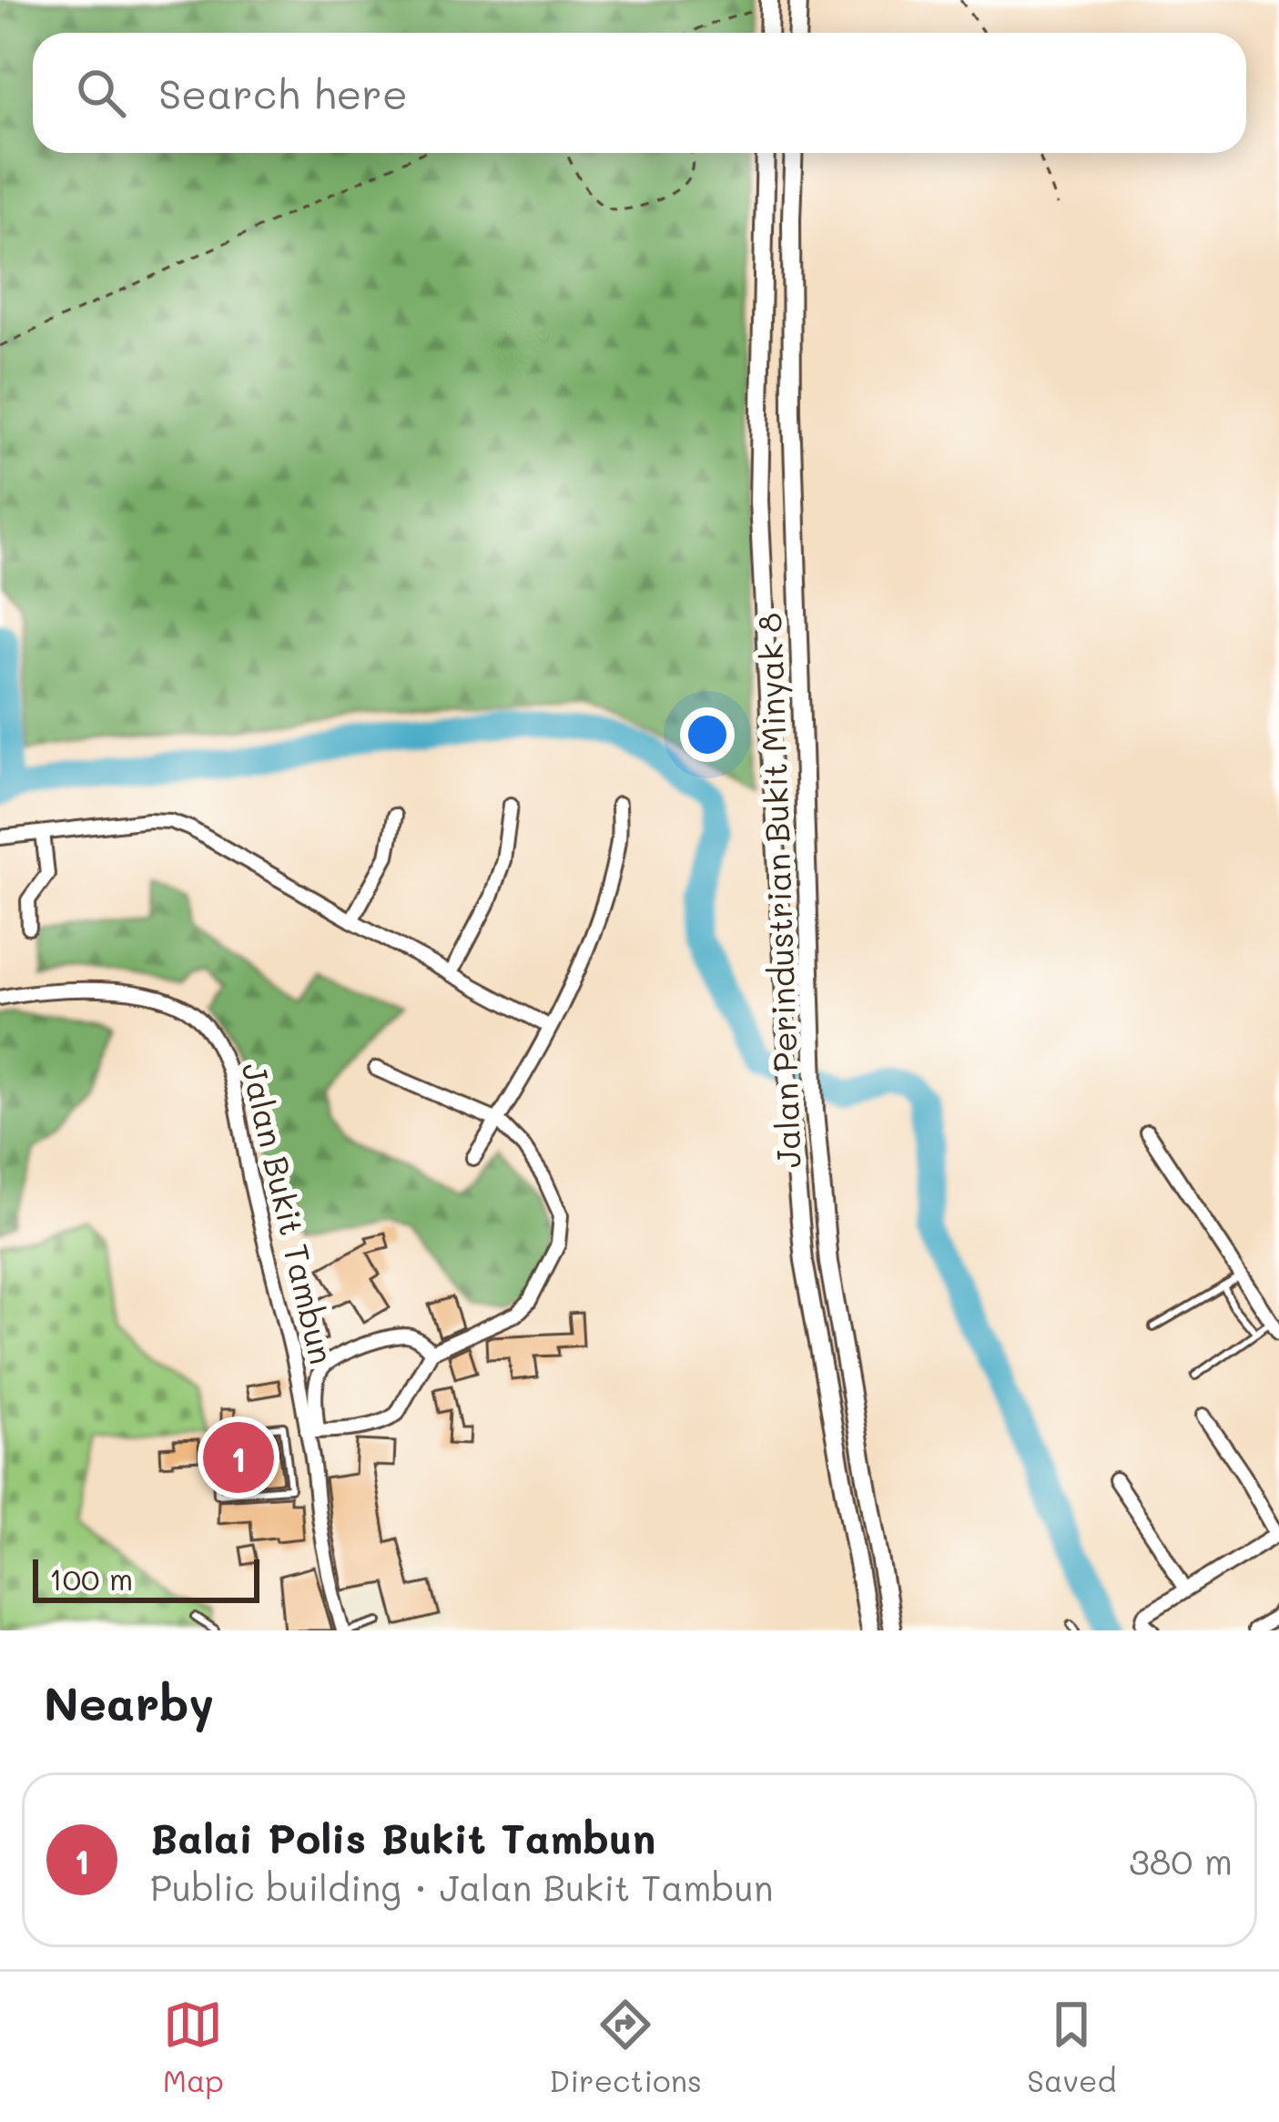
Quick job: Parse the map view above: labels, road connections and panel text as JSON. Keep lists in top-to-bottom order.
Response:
{
  "streets": {
    "street": ["Jalan Perindustrian Bukit Minyak 8", "Jalan Bukit Tambun"]
  },
  "scale_bar": "100 m",
  "page": {
    "search": "Search here",
    "pins": "1",
    "scale": "100 m",
    "heading": "Nearby",
    "list": [
      {
        "mark": "1",
        "name": "Balai Polis Bukit Tambun",
        "note": "Public building · Jalan Bukit Tambun",
        "value": "380 m"
      }
    ],
    "nav": ["Map", "Directions", "Saved"]
  }
}
